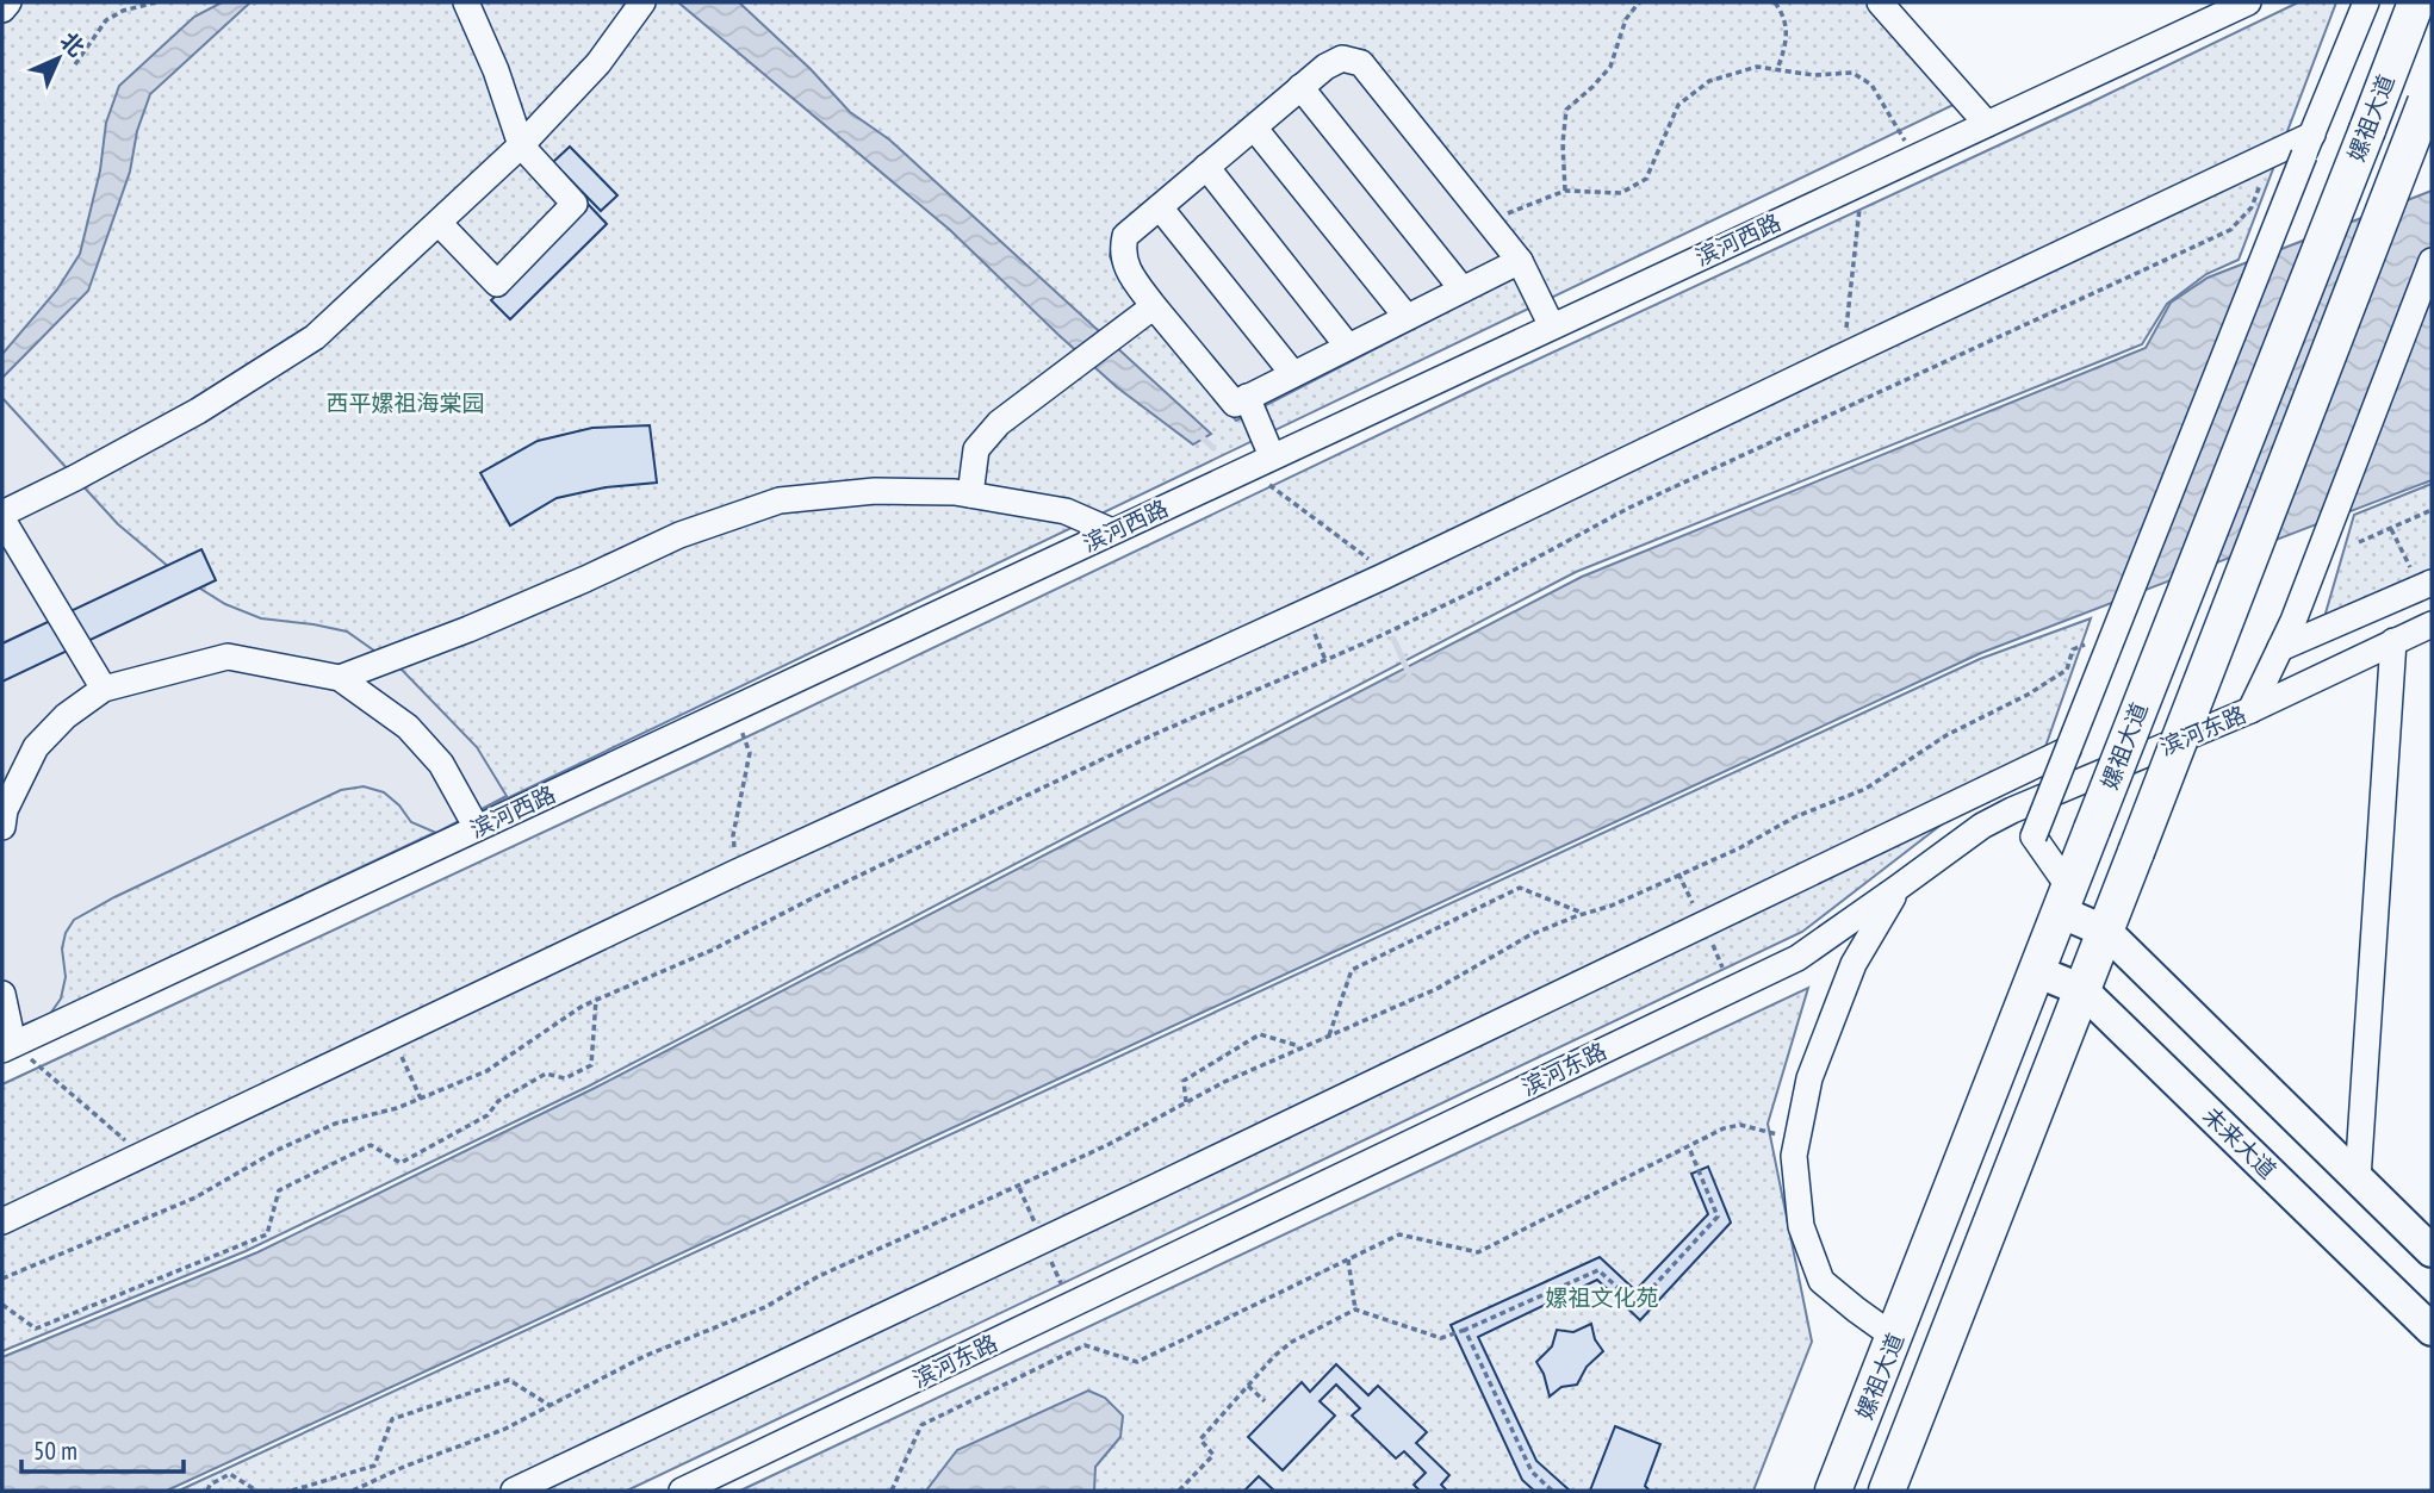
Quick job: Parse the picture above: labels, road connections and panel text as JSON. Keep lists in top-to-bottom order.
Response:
{
  "streets": {
    "highway": ["嫘祖大道"],
    "main road": ["未来大道"],
    "street": ["滨河西路", "滨河东路"]
  },
  "crossings": [
    ["嫘祖大道", "未来大道"]
  ],
  "parks": ["西平嫘祖海棠园", "嫘祖文化苑"],
  "scale_bar": "50 m",
  "north": "top right"
}
